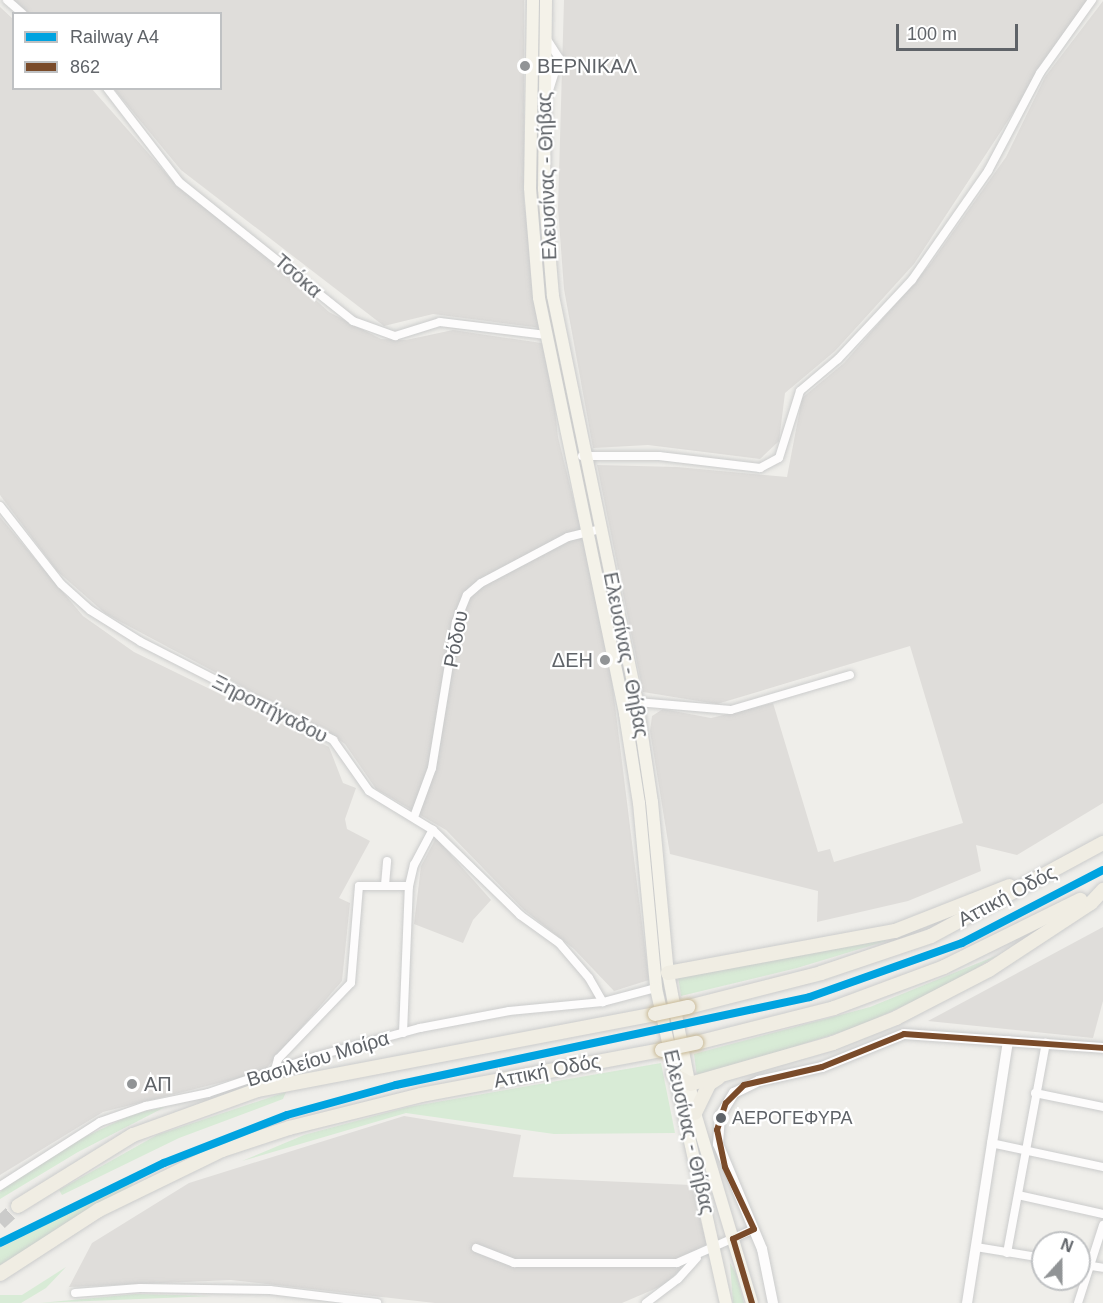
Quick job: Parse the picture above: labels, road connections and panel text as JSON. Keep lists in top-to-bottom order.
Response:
{
  "streets": {
    "highway": ["Αττική Οδός"],
    "main road": ["Ελευσίνας - Θήβας"],
    "street": [
      "Τσόκα",
      "Ρόδου",
      "Ξηροπήγαδου",
      "Βασιλείου Μοίρα"
    ]
  },
  "crossings": [
    ["Ελευσίνας - Θήβας", "Τσόκα"],
    ["Ελευσίνας - Θήβας", "Ρόδου"],
    ["Ελευσίνας - Θήβας", "Βασιλείου Μοίρα"],
    ["Ρόδου", "Ξηροπήγαδου"],
    ["Ξηροπήγαδου", "Βασιλείου Μοίρα"]
  ],
  "places": [
    "ΒΕΡΝΙΚΑΛ",
    "ΔΕΗ",
    "ΑΠ",
    "ΑΕΡΟΓΕΦΥΡΑ"
  ],
  "lines": ["rail line A4", "transit line 862"],
  "legend": ["Railway A4", "862"],
  "scale_bar": "100 m",
  "north": "top"
}
